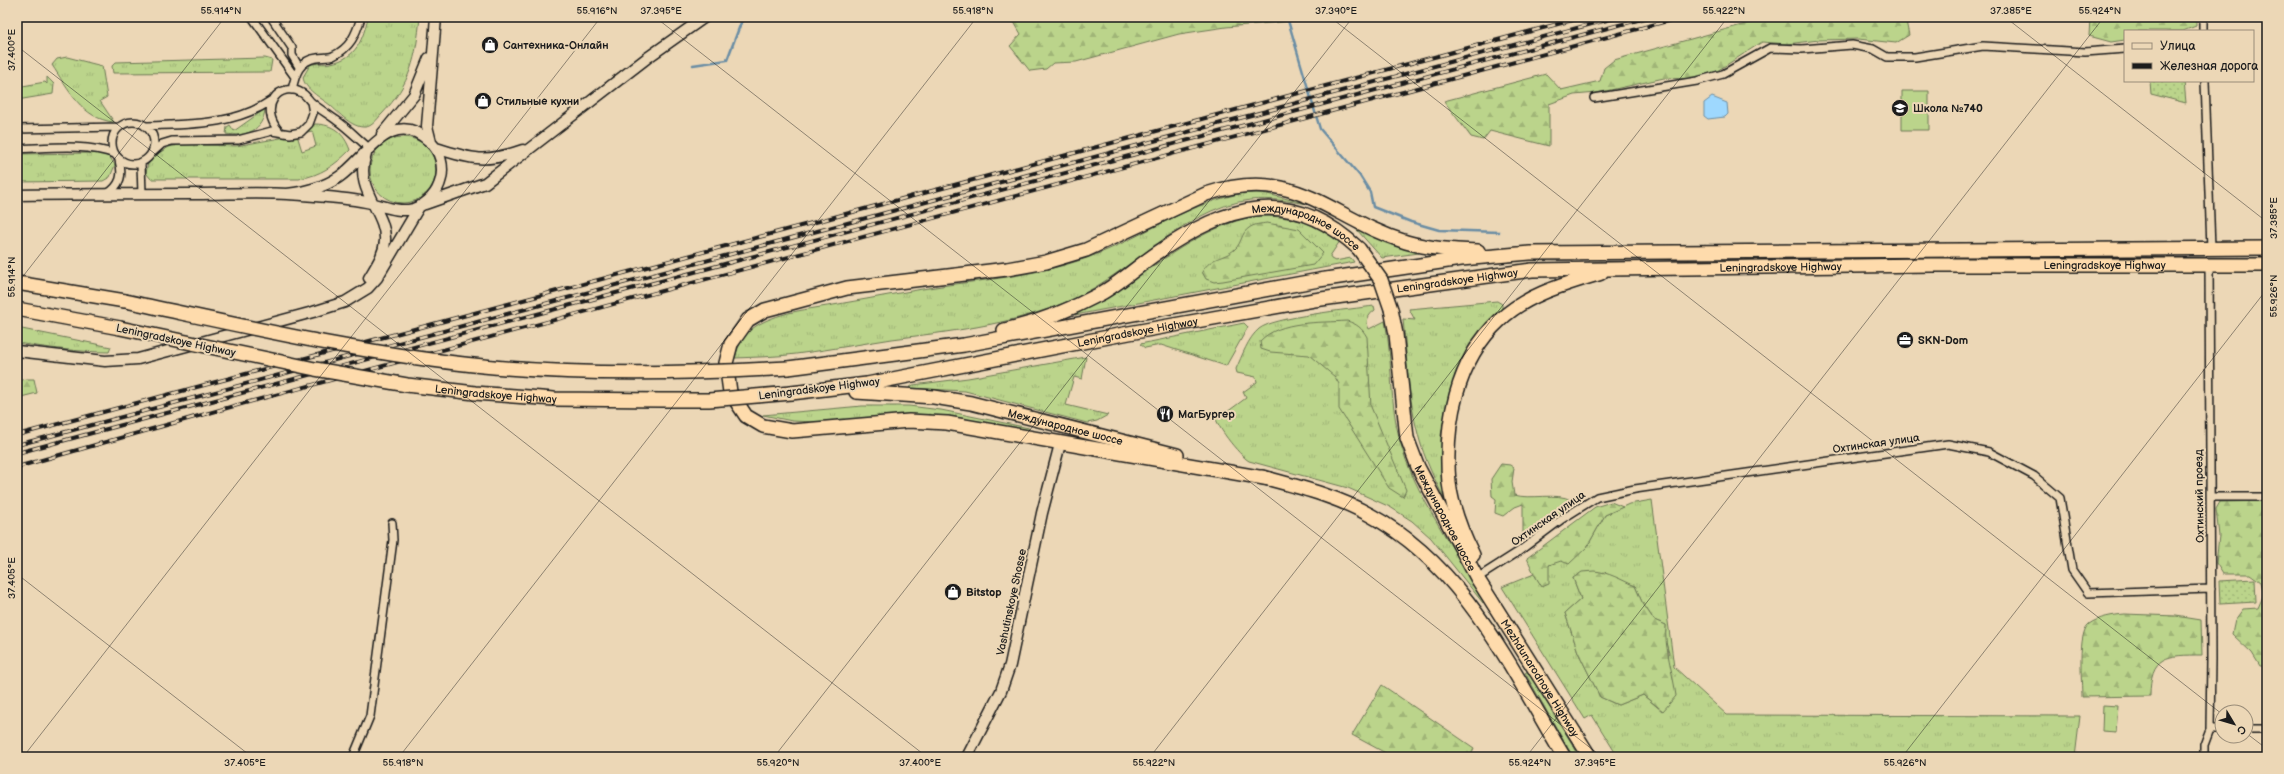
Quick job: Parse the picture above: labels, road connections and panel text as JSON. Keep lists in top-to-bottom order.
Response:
{
  "streets": {
    "highway": ["Международное шоссе", "Leningradskoye Highway", "Mezhdunarodnoye Highway"],
    "main road": ["Vashutinskoye Shosse"],
    "street": ["Охтинская улица", "Охтинский проезд"]
  },
  "crossings": [
    ["Международное шоссе", "Leningradskoye Highway"],
    ["Международное шоссе", "Mezhdunarodnoye Highway"],
    ["Leningradskoye Highway", "Охтинский проезд"],
    ["Охтинская улица", "Охтинский проезд"]
  ],
  "places": {
    "shop": ["Сантехника-Онлайн", "Стильные кухни", "Bitstop"],
    "school or university": ["Школа №740"],
    "office": ["SKN-Dom"],
    "restaurant": ["МагБургер"]
  },
  "legend": ["Улица", "Железная дорога"],
  "north": "bottom right",
  "coordinates": [
    "55.914°N",
    "55.916°N",
    "37.395°E",
    "55.918°N",
    "37.390°E",
    "55.922°N",
    "37.385°E",
    "55.924°N",
    "37.400°E",
    "55.926°N",
    "37.405°E",
    "55.920°N"
  ]
}
